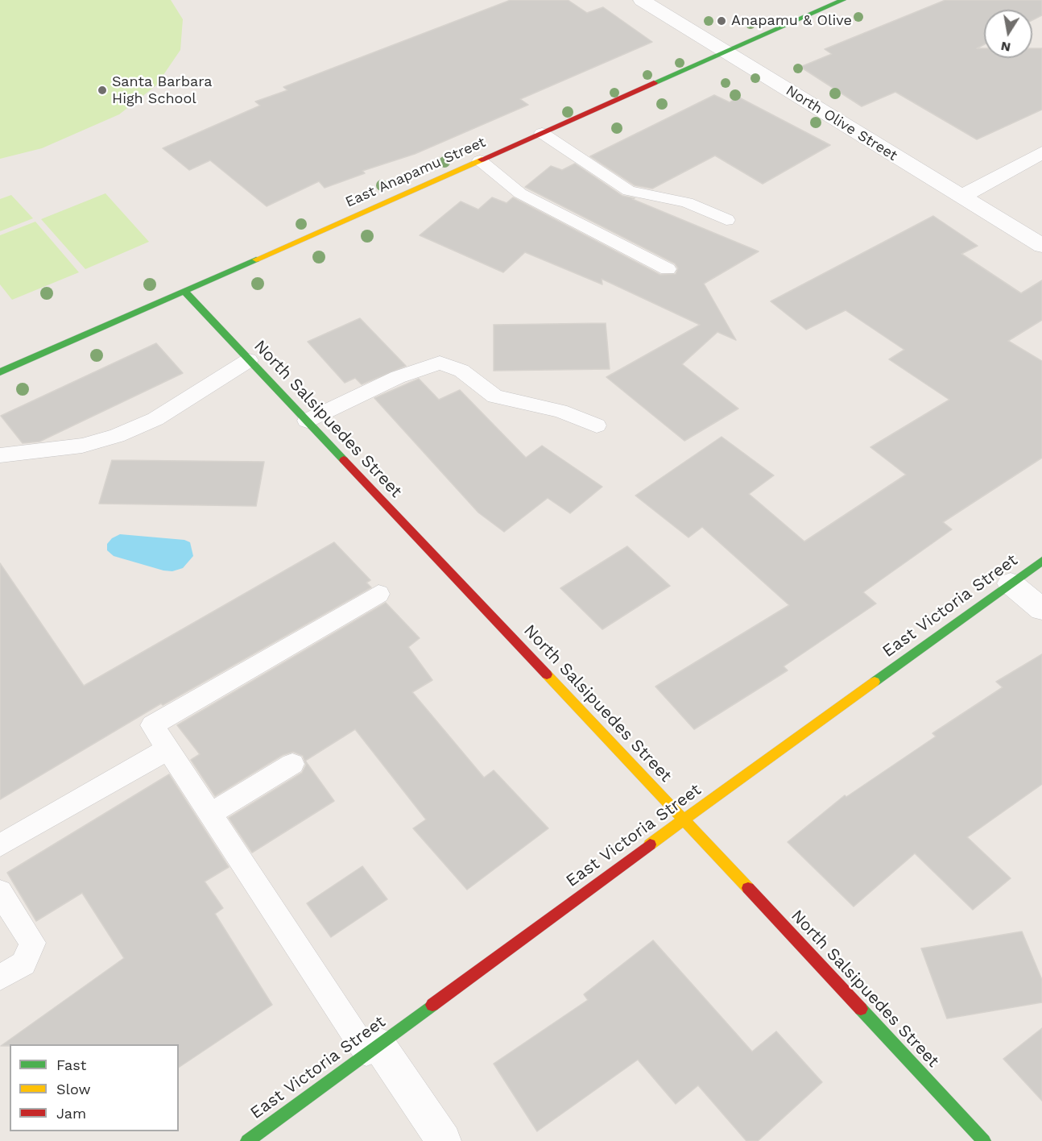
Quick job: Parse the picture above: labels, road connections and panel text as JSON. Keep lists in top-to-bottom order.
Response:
{
  "streets": {
    "street": [
      "North Olive Street",
      "East Anapamu Street",
      "North Salsipuedes Street",
      "East Victoria Street"
    ]
  },
  "crossings": [
    ["North Olive Street", "East Anapamu Street"],
    ["East Anapamu Street", "North Salsipuedes Street"],
    ["North Salsipuedes Street", "East Victoria Street"]
  ],
  "places": ["Anapamu & Olive", "Santa Barbara High School"],
  "legend": ["Fast", "Slow", "Jam"],
  "north": "bottom"
}
